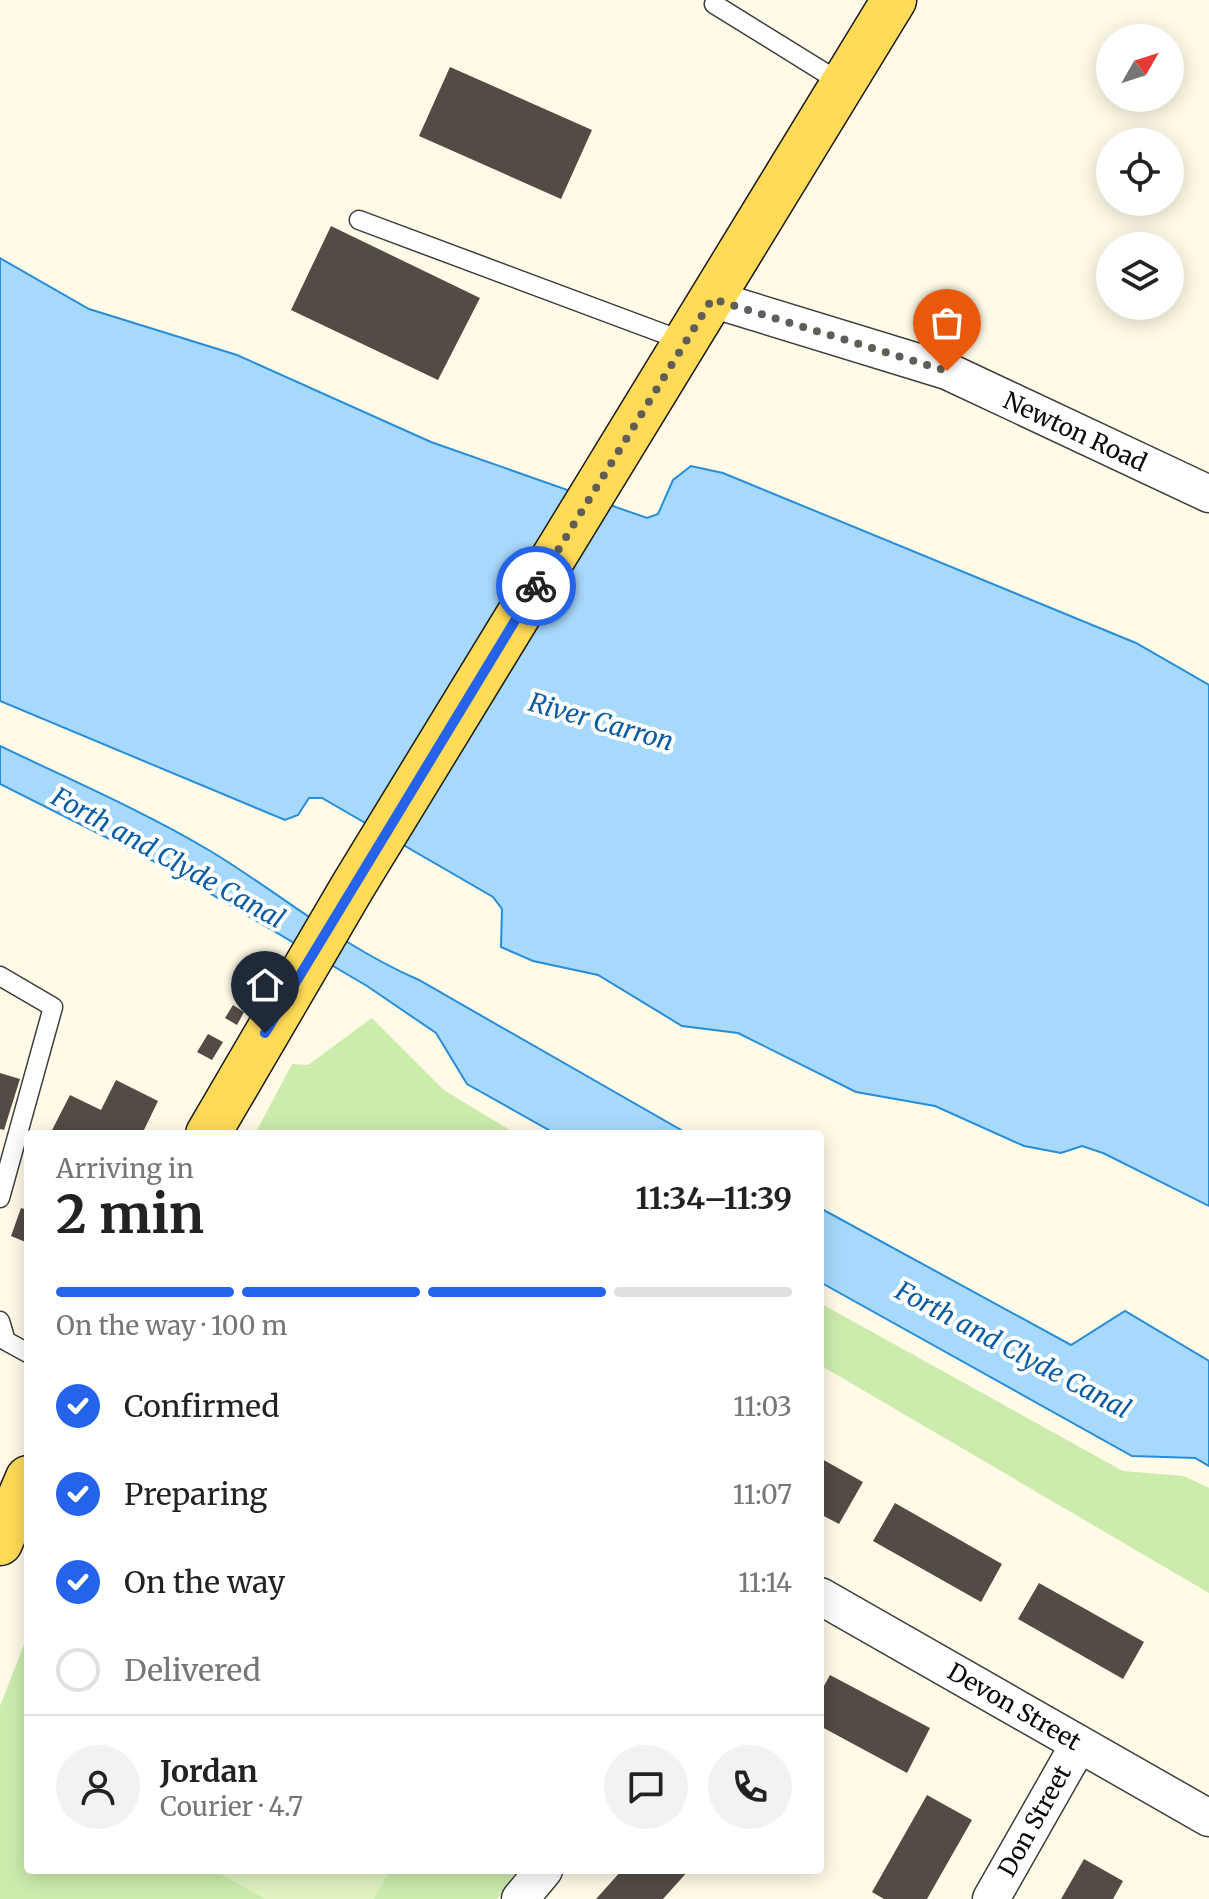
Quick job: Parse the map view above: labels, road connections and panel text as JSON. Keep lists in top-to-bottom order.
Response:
{
  "streets": {
    "street": ["Newton Road", "Devon Street", "Don Street"]
  },
  "crossings": [
    ["Devon Street", "Don Street"]
  ],
  "water": ["River Carron", "Forth and Clyde Canal"],
  "north": "top right",
  "page": {
    "heading": ["2 min", "Arriving in", "11:34–11:39"],
    "panel": ["Jordan", "Courier · 4.7"],
    "bar": "On the way · 100 m",
    "list": [
      ["Confirmed", "11:03"],
      ["Preparing", "11:07"],
      ["On the way", "11:14"],
      "Delivered"
    ]
  }
}
